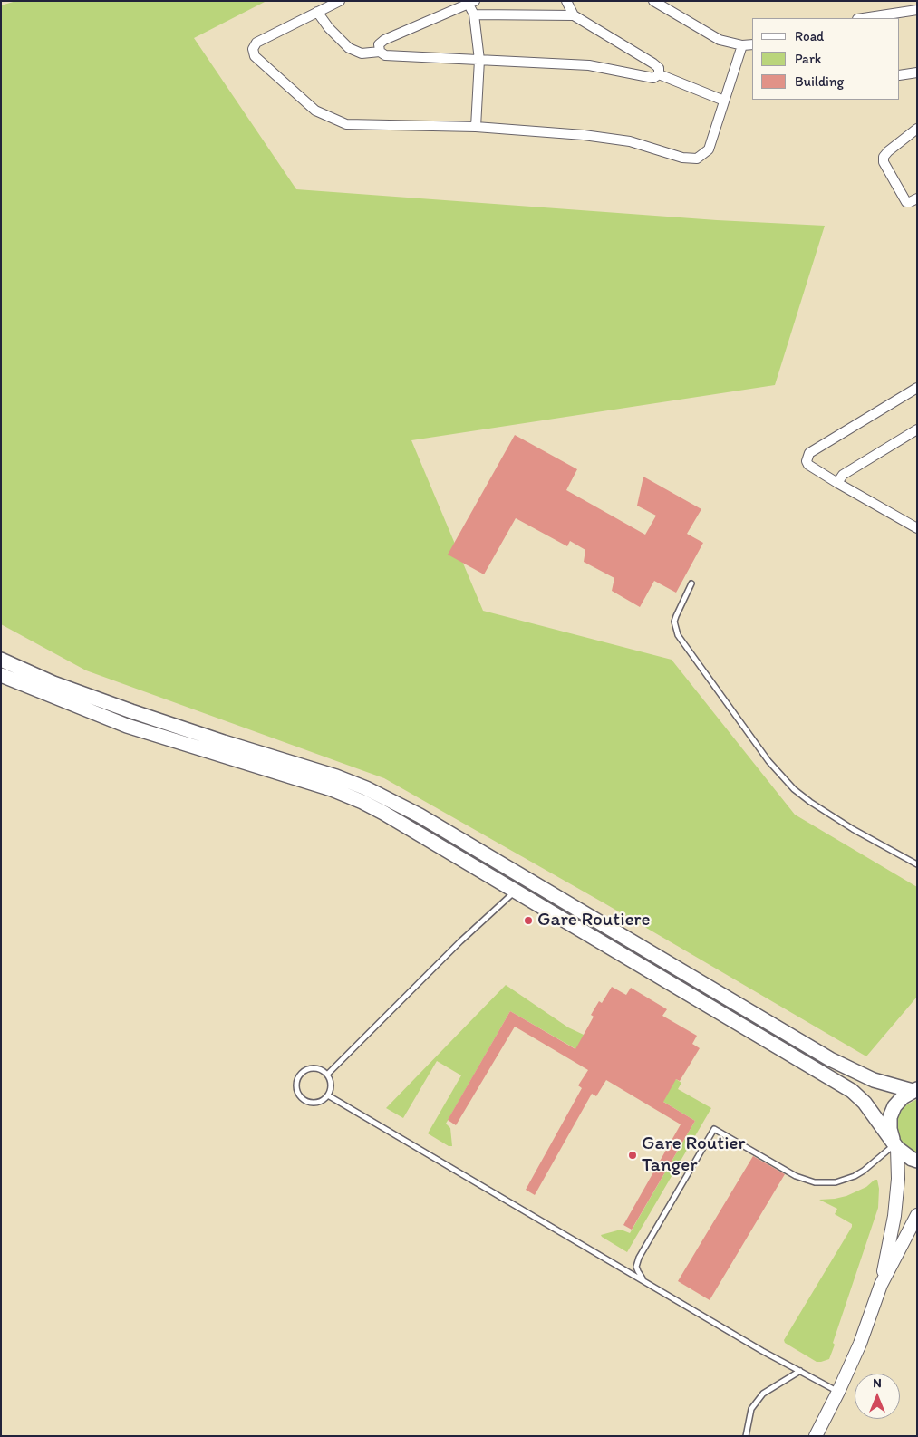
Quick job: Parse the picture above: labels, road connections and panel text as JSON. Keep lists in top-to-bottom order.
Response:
{
  "places": ["Gare Routiere", "Gare Routier Tanger"],
  "legend": ["Road", "Park", "Building"],
  "north": "top"
}
